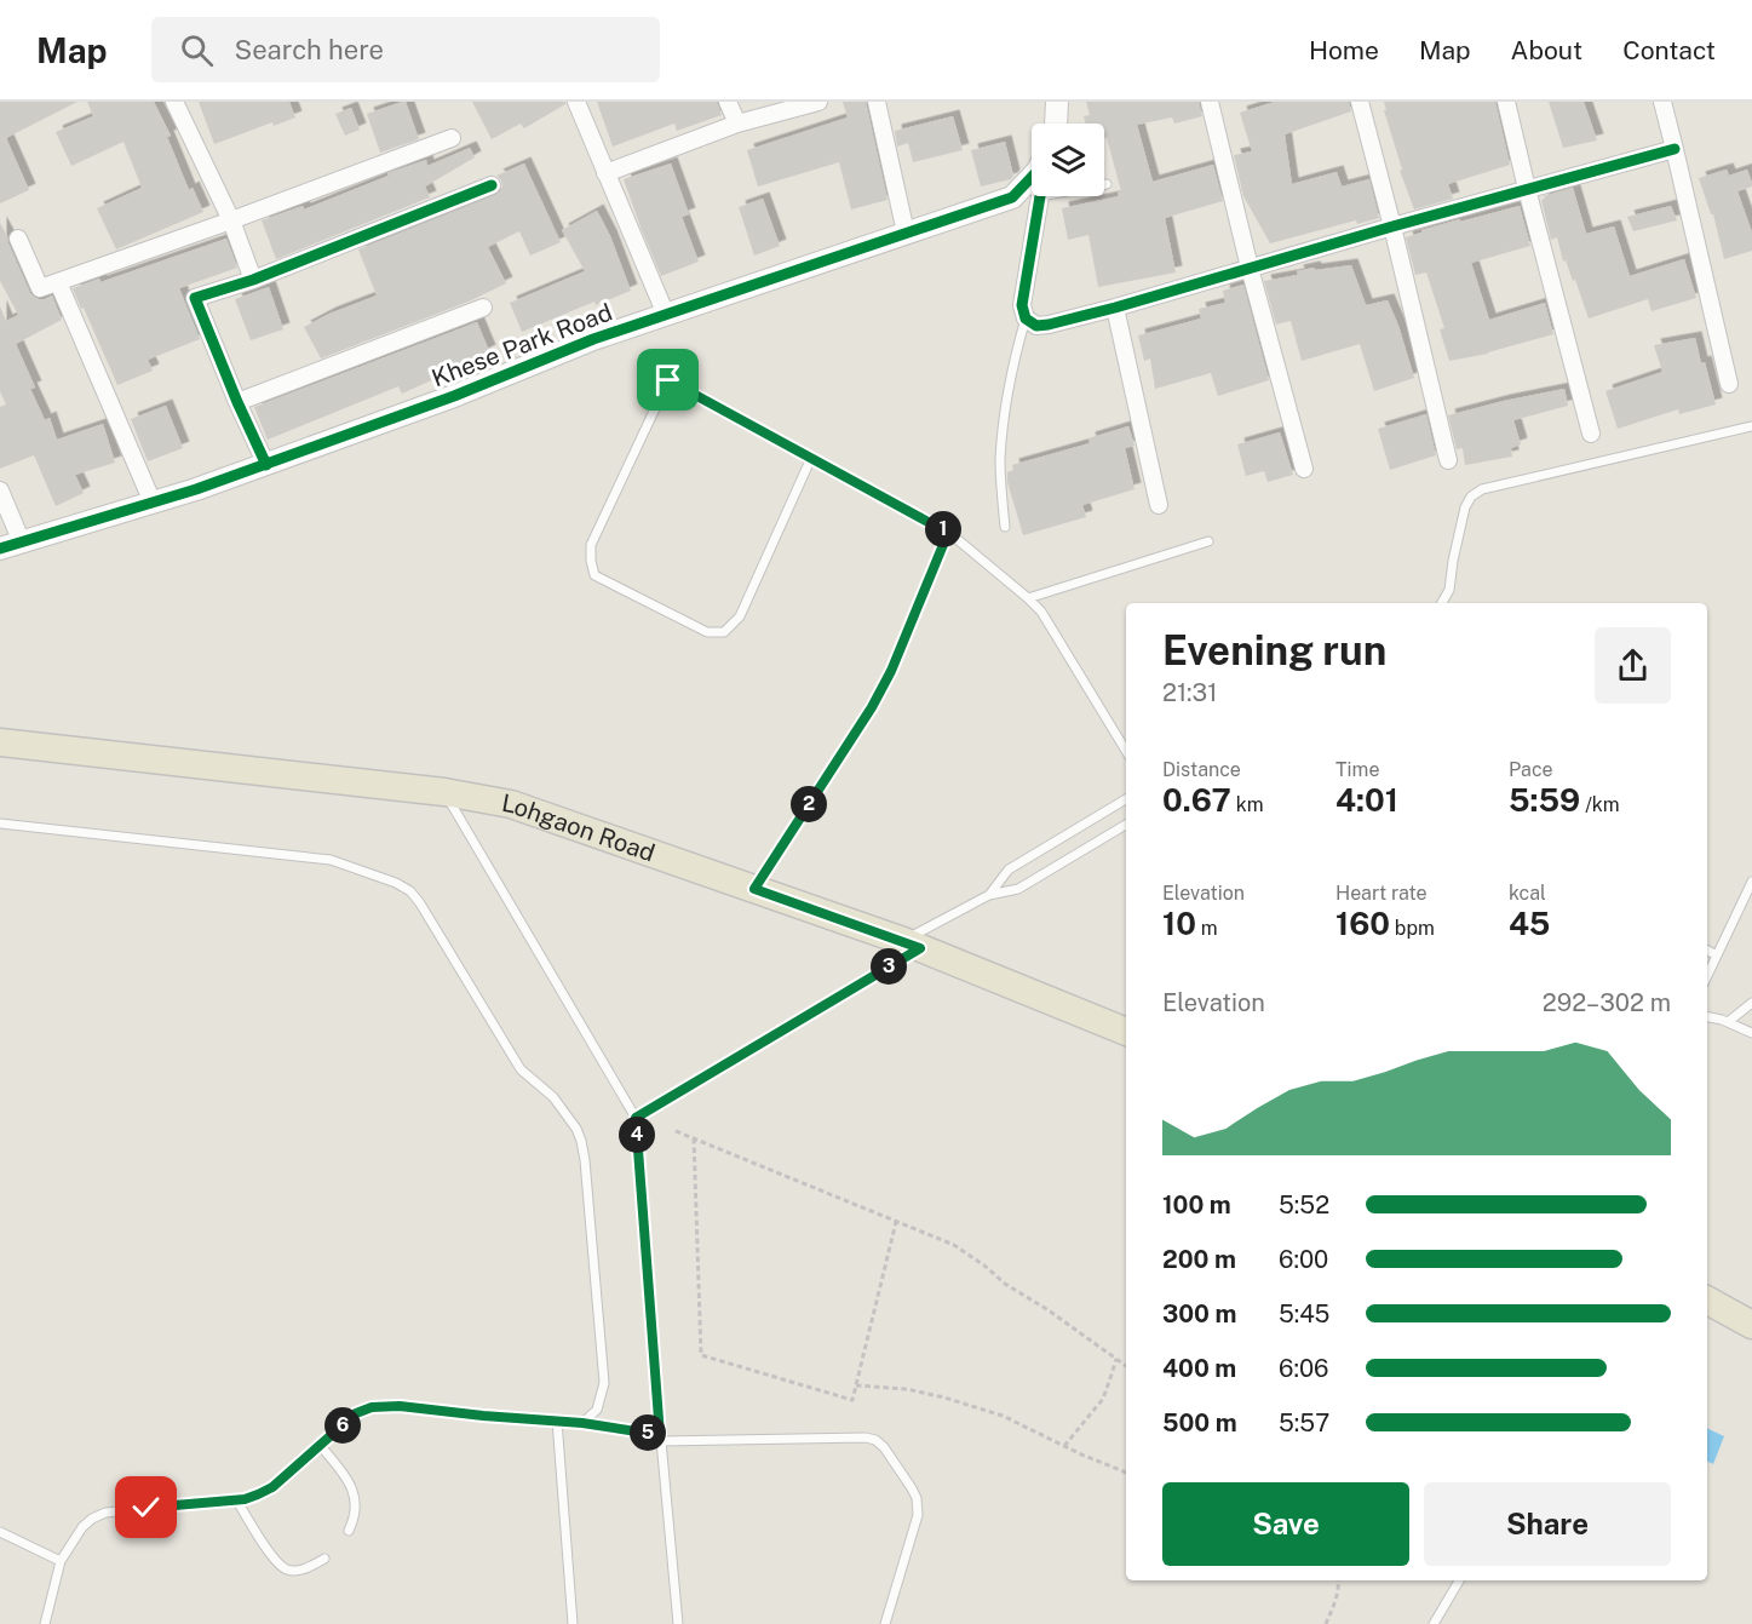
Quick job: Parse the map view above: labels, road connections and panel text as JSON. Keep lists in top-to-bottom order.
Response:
{
  "streets": {
    "main road": ["Lohgaon Road"],
    "street": ["Khese Park Road"]
  },
  "page": {
    "header": "Map",
    "search": "Search here",
    "nav": [
      "Home",
      "Map",
      "About",
      "Contact"
    ],
    "pins": [
      "1",
      "2",
      "3",
      "4",
      "6",
      "5"
    ],
    "heading": ["Evening run", "21:31"],
    "stats": [
      ["Distance", "0.67 km"],
      ["Time", "4:01"],
      ["Pace", "5:59 /km"],
      ["Elevation", "10 m"],
      ["Heart rate", "160 bpm"],
      ["kcal", "45"]
    ],
    "chart": ["Elevation", "292–302 m"],
    "list": [
      {
        "name": "100 m",
        "note": "5:52"
      },
      {
        "name": "200 m",
        "note": "6:00"
      },
      {
        "name": "300 m",
        "note": "5:45"
      },
      {
        "name": "400 m",
        "note": "6:06"
      },
      {
        "name": "500 m",
        "note": "5:57"
      }
    ],
    "buttons": ["Save", "Share"]
  }
}
